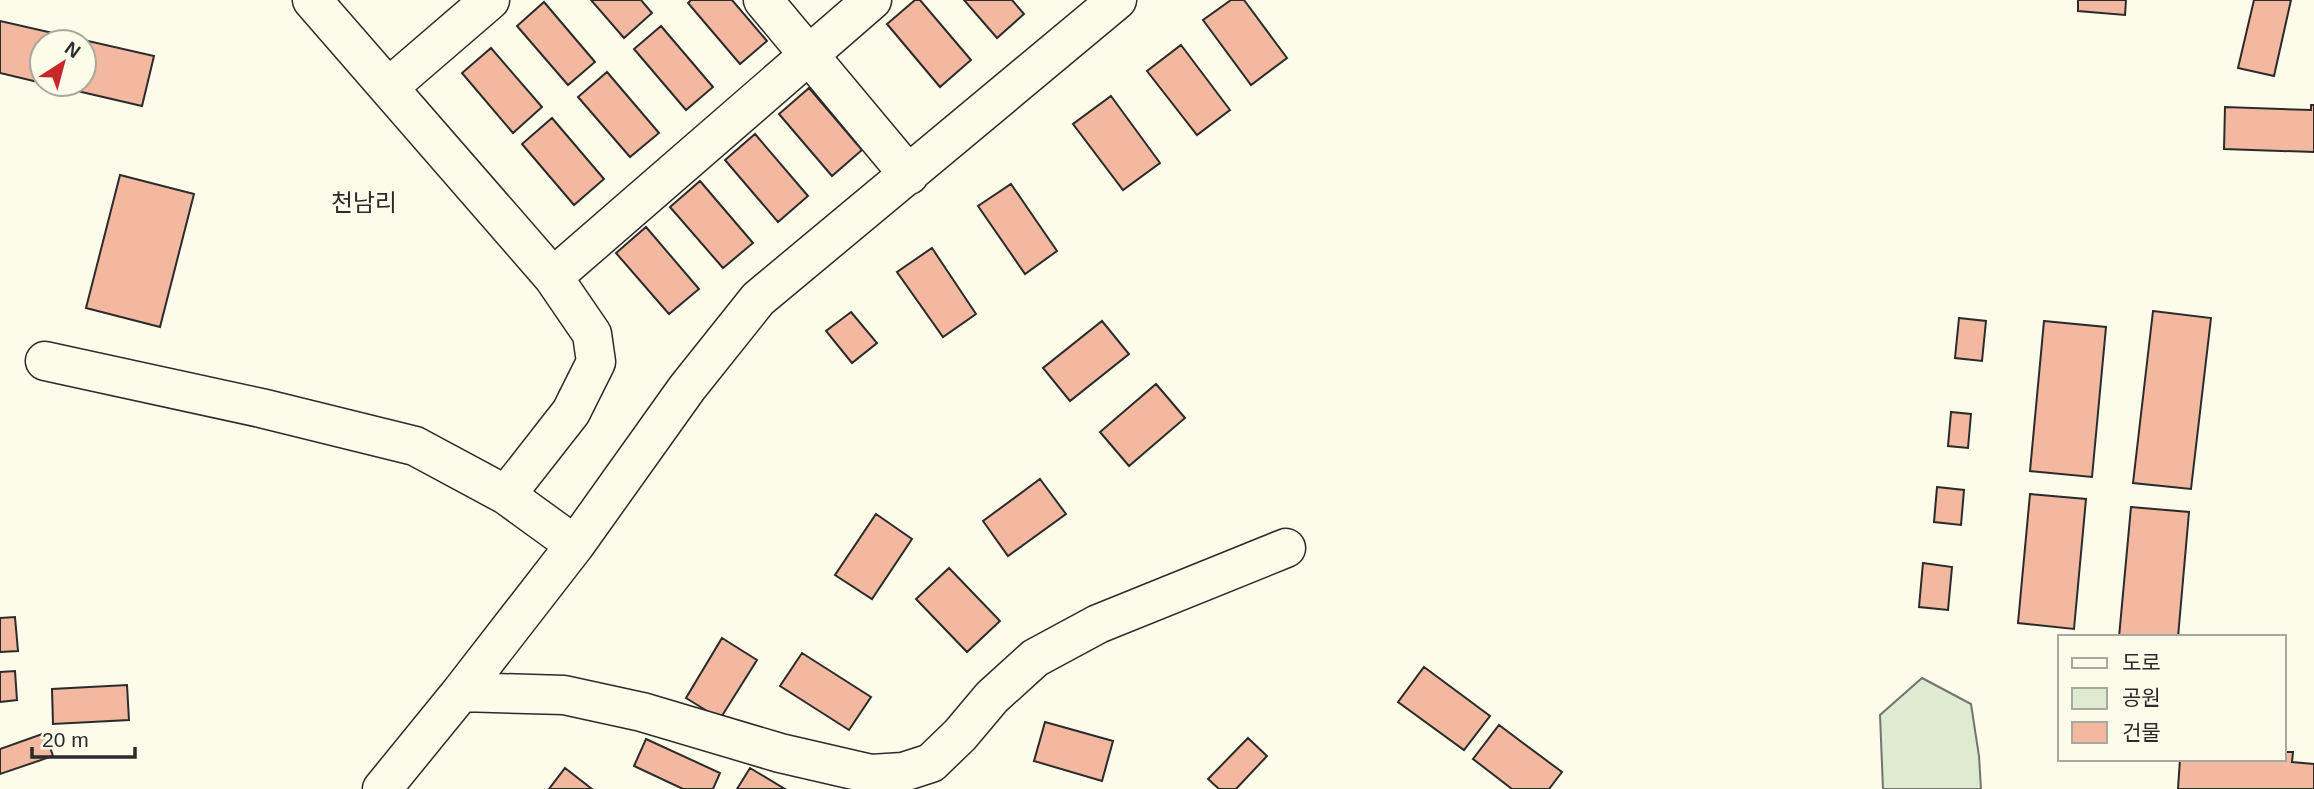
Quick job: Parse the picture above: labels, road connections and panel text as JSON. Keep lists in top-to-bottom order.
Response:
{
  "districts": ["천남리"],
  "legend": ["도로", "공원", "건물"],
  "scale_bar": "20 m",
  "north": "top right"
}
